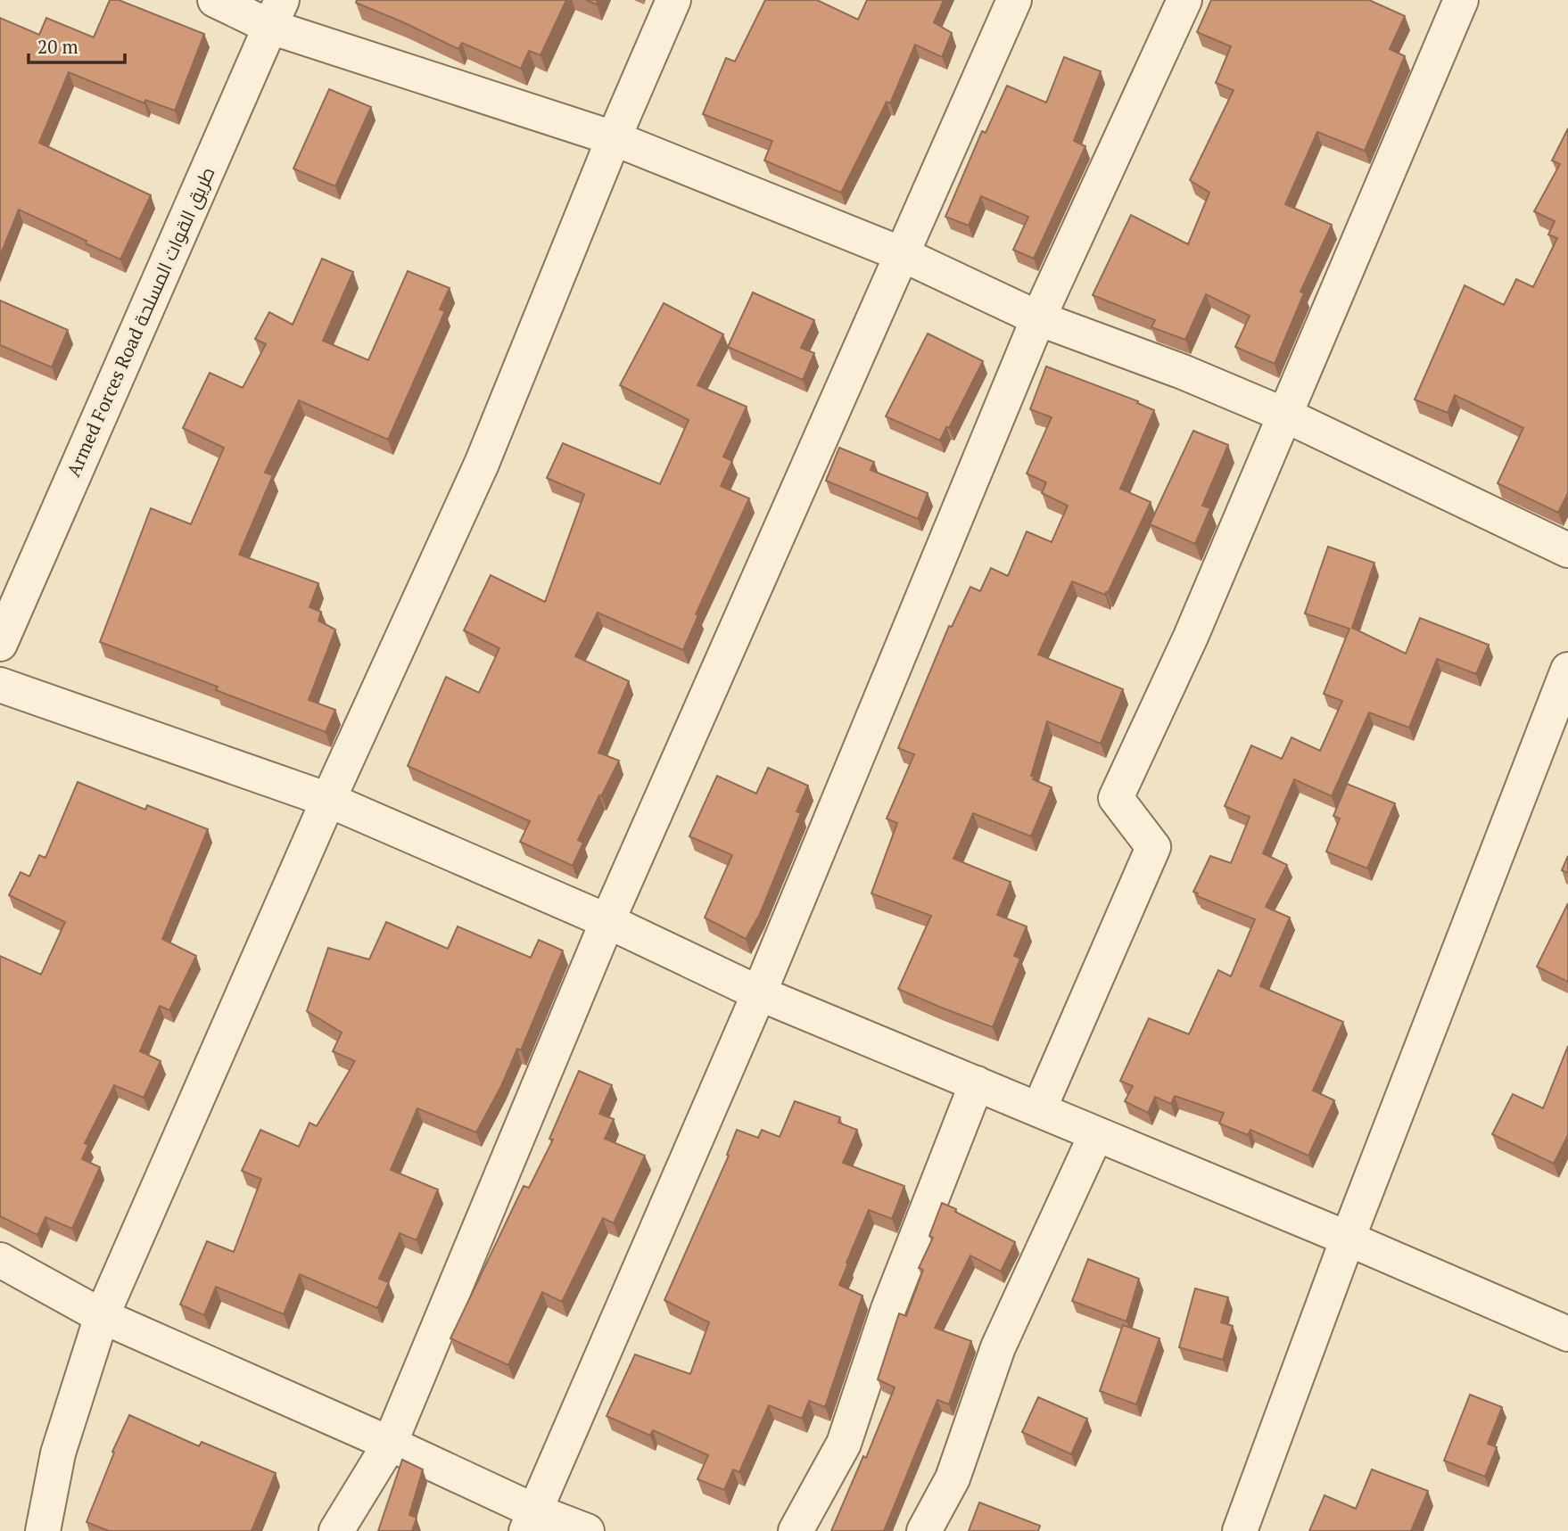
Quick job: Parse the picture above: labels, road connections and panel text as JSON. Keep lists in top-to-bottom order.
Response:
{
  "streets": {
    "street": ["Armed Forces Road طريق القوات المسلحة"]
  },
  "scale_bar": "20 m"
}
